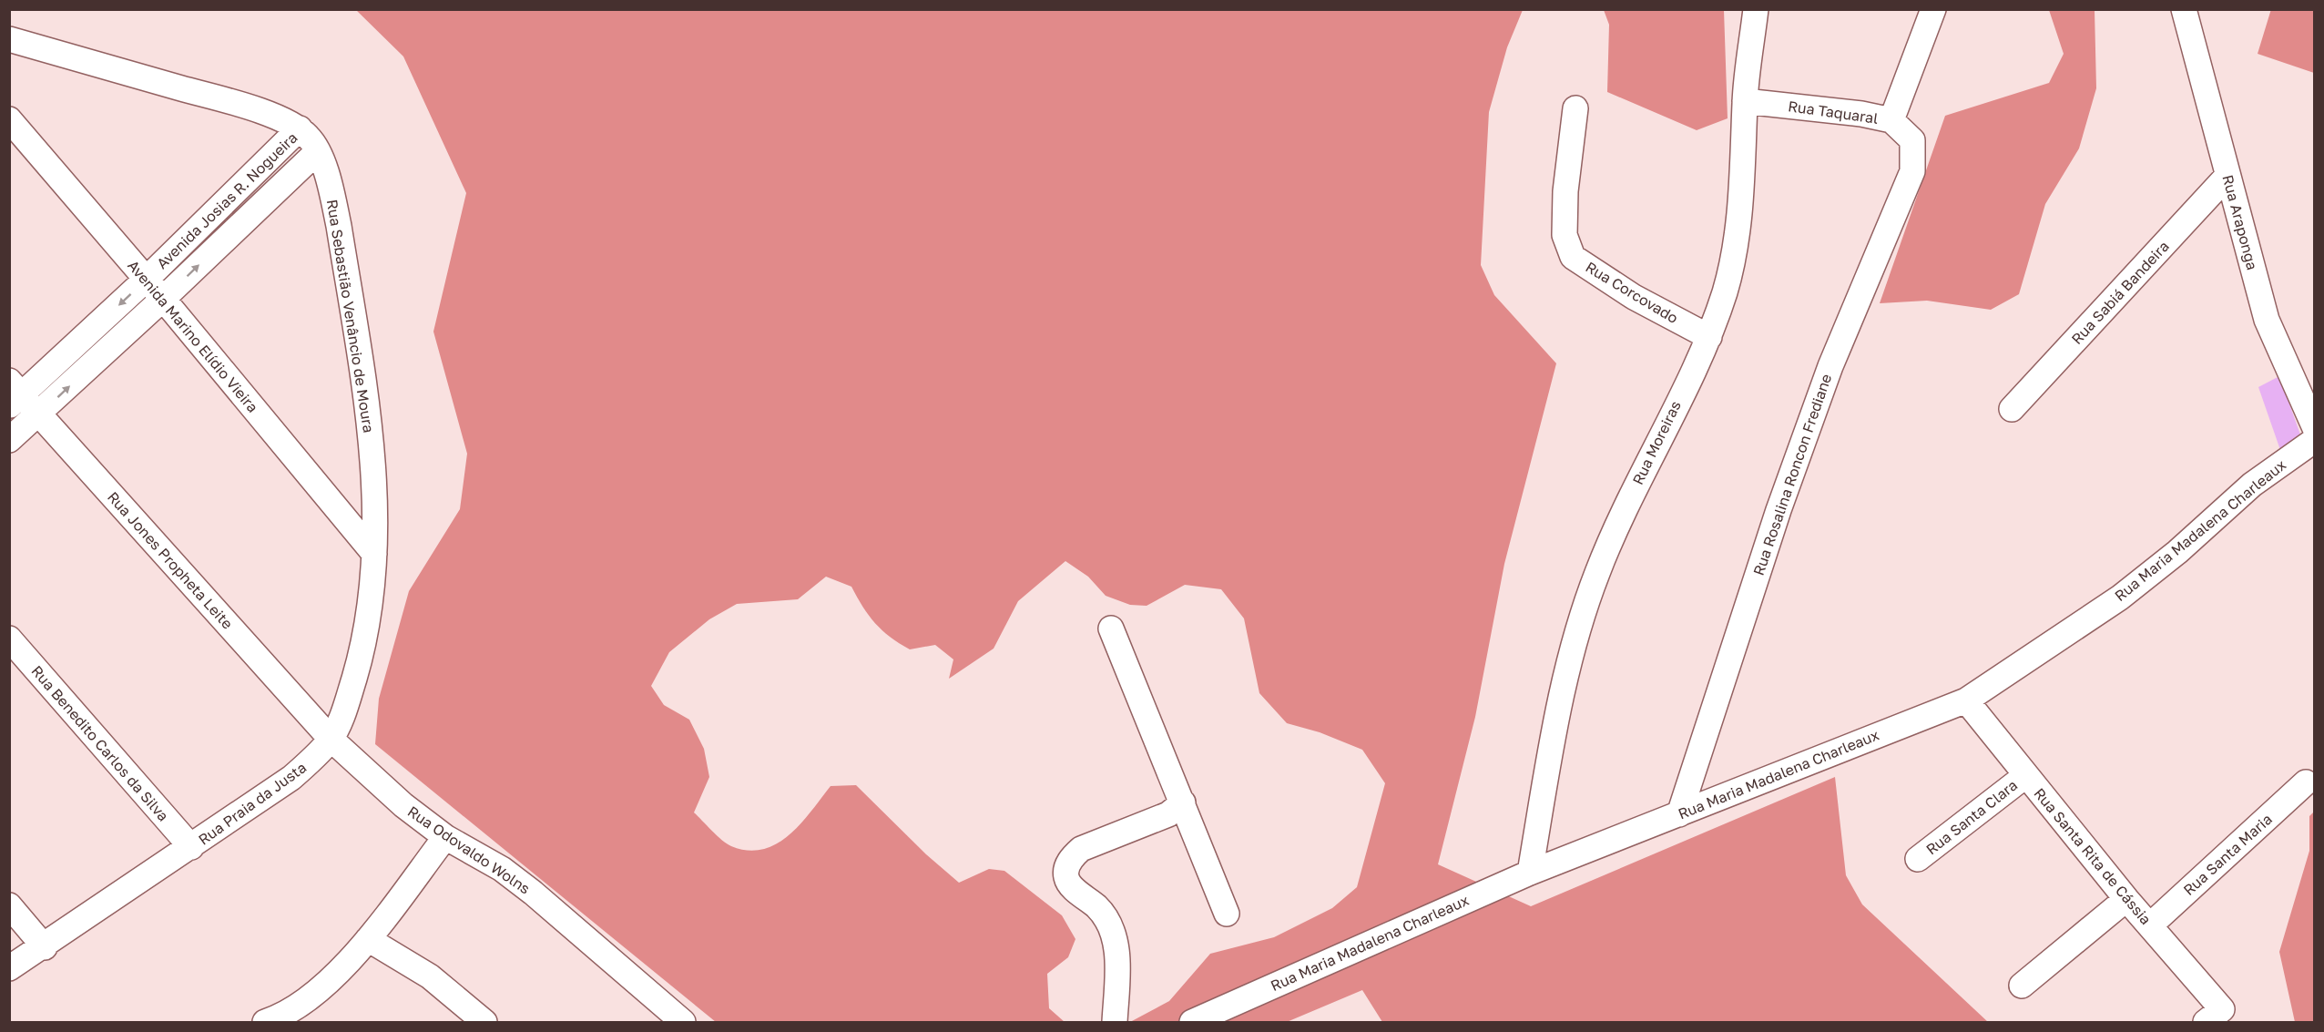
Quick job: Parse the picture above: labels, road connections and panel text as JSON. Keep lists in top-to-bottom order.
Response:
{
  "streets": {
    "street": [
      "Rua Taquaral",
      "Avenida Josias R. Nogueira",
      "Rua Araponga",
      "Rua Corcovado",
      "Rua Sabiá Bandeira",
      "Rua Sebastião Venâncio de Moura",
      "Avenida Marino Elídio Vieira",
      "Rua Moreiras",
      "Rua Rosalina Roncon Frediane",
      "Rua Maria Madalena Charleaux",
      "Rua Jones Propheta Leite",
      "Rua Benedito Carlos da Silva",
      "Rua Praia da Justa",
      "Rua Santa Clara",
      "Rua Odovaldo Wolns",
      "Rua Santa Maria",
      "Rua Santa Rita de Cássia"
    ]
  },
  "crossings": [
    ["Rua Taquaral", "Rua Moreiras"],
    ["Rua Taquaral", "Rua Rosalina Roncon Frediane"],
    ["Avenida Josias R. Nogueira", "Rua Sebastião Venâncio de Moura"],
    ["Avenida Josias R. Nogueira", "Avenida Marino Elídio Vieira"],
    ["Avenida Josias R. Nogueira", "Rua Jones Propheta Leite"],
    ["Rua Araponga", "Rua Sabiá Bandeira"],
    ["Rua Corcovado", "Rua Moreiras"],
    ["Rua Sebastião Venâncio de Moura", "Avenida Marino Elídio Vieira"],
    ["Rua Sebastião Venâncio de Moura", "Rua Praia da Justa"],
    ["Avenida Marino Elídio Vieira", "Rua Praia da Justa"],
    ["Rua Moreiras", "Rua Maria Madalena Charleaux"],
    ["Rua Rosalina Roncon Frediane", "Rua Maria Madalena Charleaux"],
    ["Rua Maria Madalena Charleaux", "Rua Santa Rita de Cássia"],
    ["Rua Jones Propheta Leite", "Rua Praia da Justa"],
    ["Rua Jones Propheta Leite", "Rua Odovaldo Wolns"],
    ["Rua Benedito Carlos da Silva", "Rua Praia da Justa"],
    ["Rua Praia da Justa", "Rua Odovaldo Wolns"],
    ["Rua Santa Clara", "Rua Santa Rita de Cássia"],
    ["Rua Santa Maria", "Rua Santa Rita de Cássia"]
  ]
}
